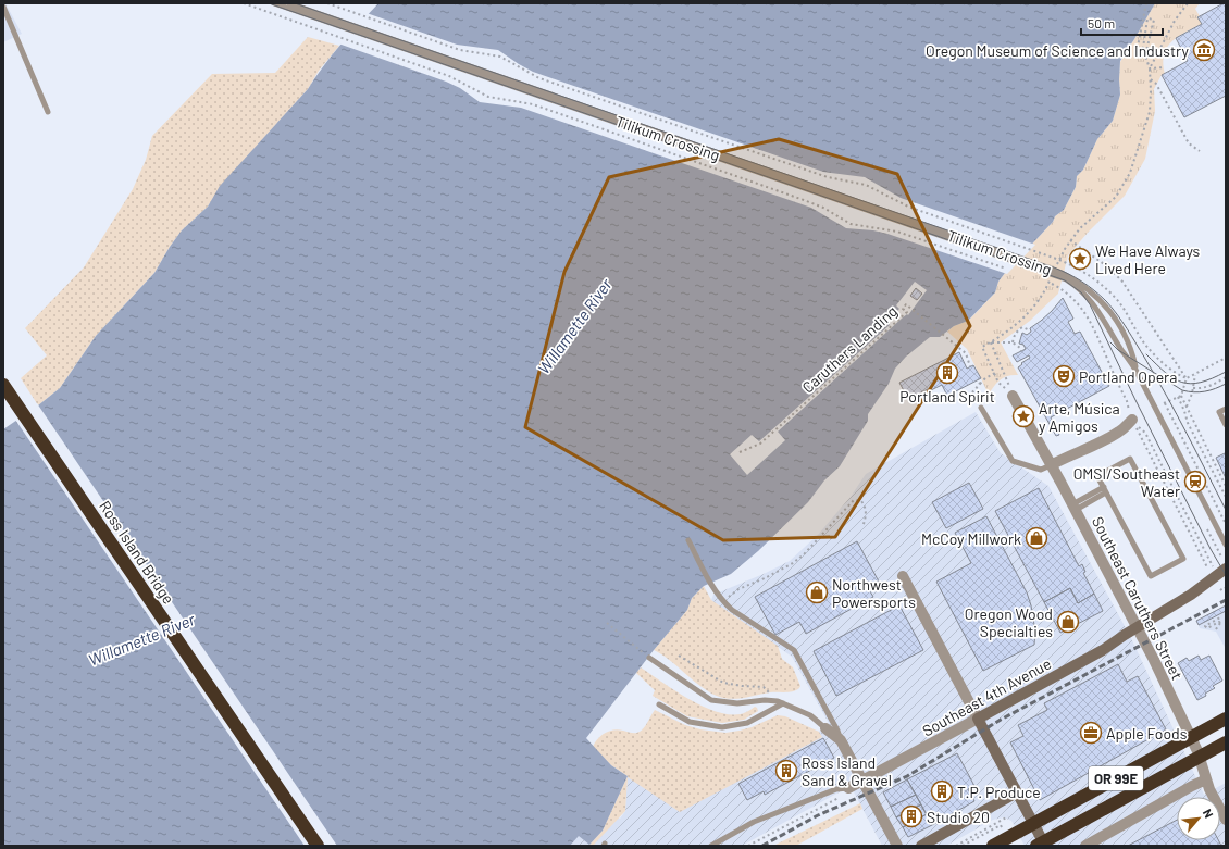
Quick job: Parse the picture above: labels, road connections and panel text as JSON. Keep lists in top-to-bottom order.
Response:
{
  "streets": {
    "highway": ["Ross Island Bridge", "OR 99E"],
    "street": ["Southeast Caruthers Street", "Southeast 4th Avenue"],
    "lane": ["Tilikum Crossing"],
    "path": ["Caruthers Landing"]
  },
  "crossings": [
    ["Southeast Caruthers Street", "Southeast 4th Avenue"]
  ],
  "water": ["Willamette River"],
  "places": {
    "museum": ["Oregon Museum of Science and Industry"],
    "place": ["We Have Always Lived Here", "Arte, Música y Amigos"],
    "building": [
      "Portland Spirit",
      "Ross Island Sand & Gravel",
      "T.P. Produce",
      "Studio 20"
    ],
    "theatre": ["Portland Opera"],
    "station": ["OMSI/Southeast Water"],
    "shop": ["McCoy Millwork", "Northwest Powersports", "Oregon Wood Specialties"],
    "office": ["Apple Foods"]
  },
  "scale_bar": "50 m",
  "north": "top right"
}
